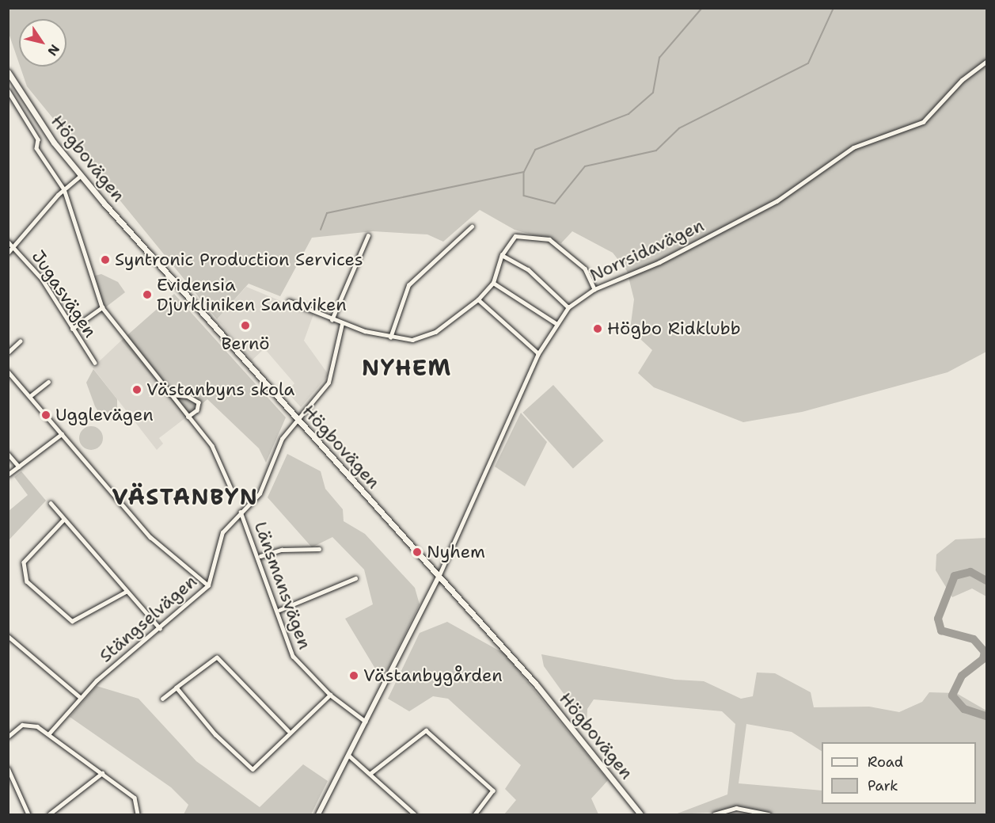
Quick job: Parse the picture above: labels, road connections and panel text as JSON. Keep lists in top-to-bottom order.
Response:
{
  "streets": {
    "main road": ["Högbovägen"],
    "street": [
      "Norrsidavägen",
      "Jugasvägen",
      "Länsmansvägen",
      "Stängselvägen"
    ]
  },
  "crossings": [
    ["Högbovägen", "Norrsidavägen"],
    ["Högbovägen", "Stängselvägen"],
    ["Länsmansvägen", "Stängselvägen"]
  ],
  "districts": ["NYHEM", "VÄSTANBYN"],
  "places": [
    "Syntronic Production Services",
    "Evidensia Djurkliniken Sandviken",
    "Bernö",
    "Högbo Ridklubb",
    "Västanbyns skola",
    "Ugglevägen",
    "Nyhem",
    "Västanbygården"
  ],
  "legend": ["Road", "Park"],
  "north": "bottom right"
}
